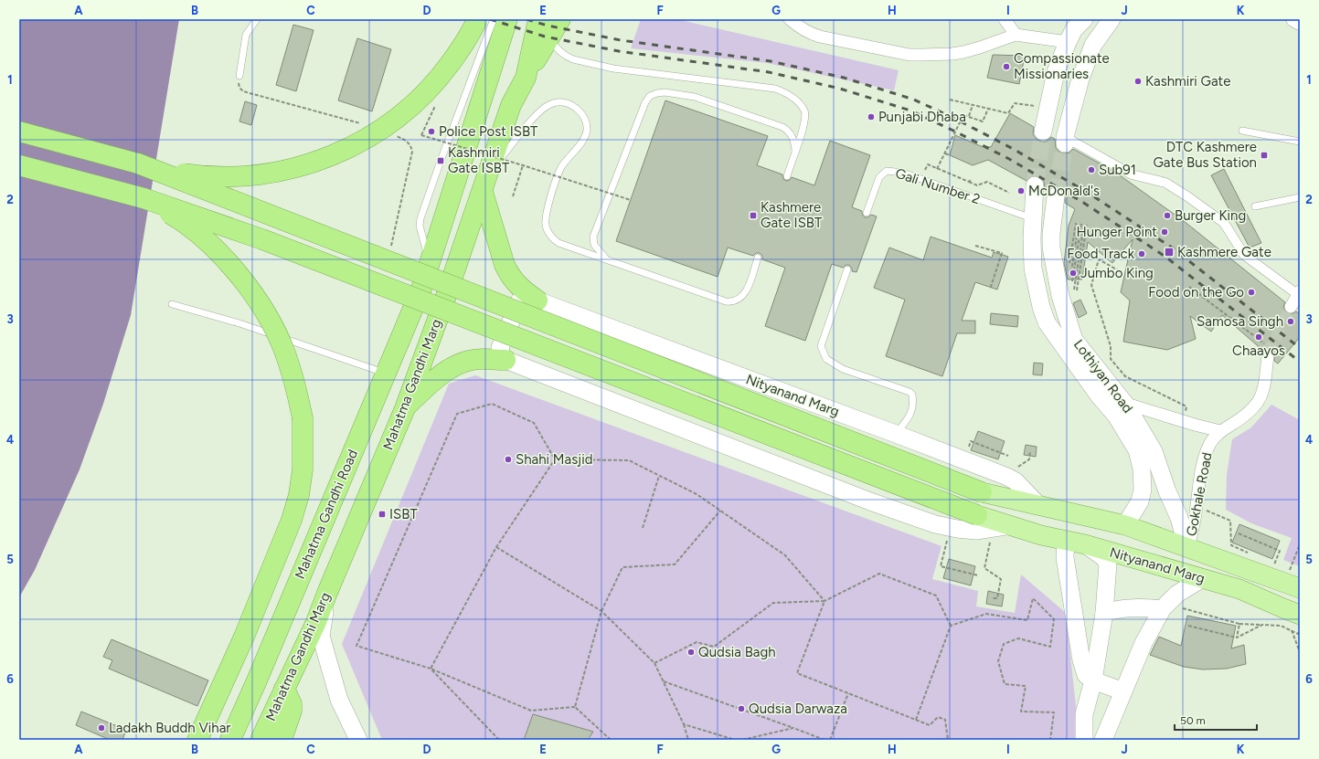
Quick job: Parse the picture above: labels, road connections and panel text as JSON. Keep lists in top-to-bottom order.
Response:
{
  "streets": {
    "highway": ["Mahatma Gandhi Marg", "Mahatma Gandhi Road"],
    "main road": ["Lothiyan Road", "Nityanand Marg"],
    "street": ["Gokhale Road"],
    "lane": ["Gali Number 2"]
  },
  "crossings": [
    ["Gali Number 2", "Lothiyan Road"],
    ["Lothiyan Road", "Nityanand Marg"],
    ["Lothiyan Road", "Gokhale Road"],
    ["Nityanand Marg", "Gokhale Road"]
  ],
  "places": {
    "other": [
      "Compassionate Missionaries",
      "Kashmiri Gate",
      "Punjabi Dhaba",
      "Police Post ISBT",
      "Sub91",
      "McDonald's",
      "Burger King",
      "Hunger Point",
      "Food Track",
      "Jumbo King",
      "Food on the Go",
      "Samosa Singh",
      "Chaayos",
      "Shahi Masjid",
      "Qudsia Bagh",
      "Qudsia Darwaza",
      "Ladakh Buddh Vihar"
    ],
    "transit": [
      "DTC Kashmere Gate Bus Station",
      "Kashmiri Gate ISBT",
      "Kashmere Gate ISBT",
      "Kashmere Gate",
      "ISBT"
    ]
  },
  "scale_bar": "50 m",
  "grid": {
    "columns": [
      "A",
      "B",
      "C",
      "D",
      "E",
      "F",
      "G",
      "H",
      "I",
      "J",
      "K"
    ],
    "rows": [
      "1",
      "2",
      "3",
      "4",
      "5",
      "6"
    ]
  }
}
